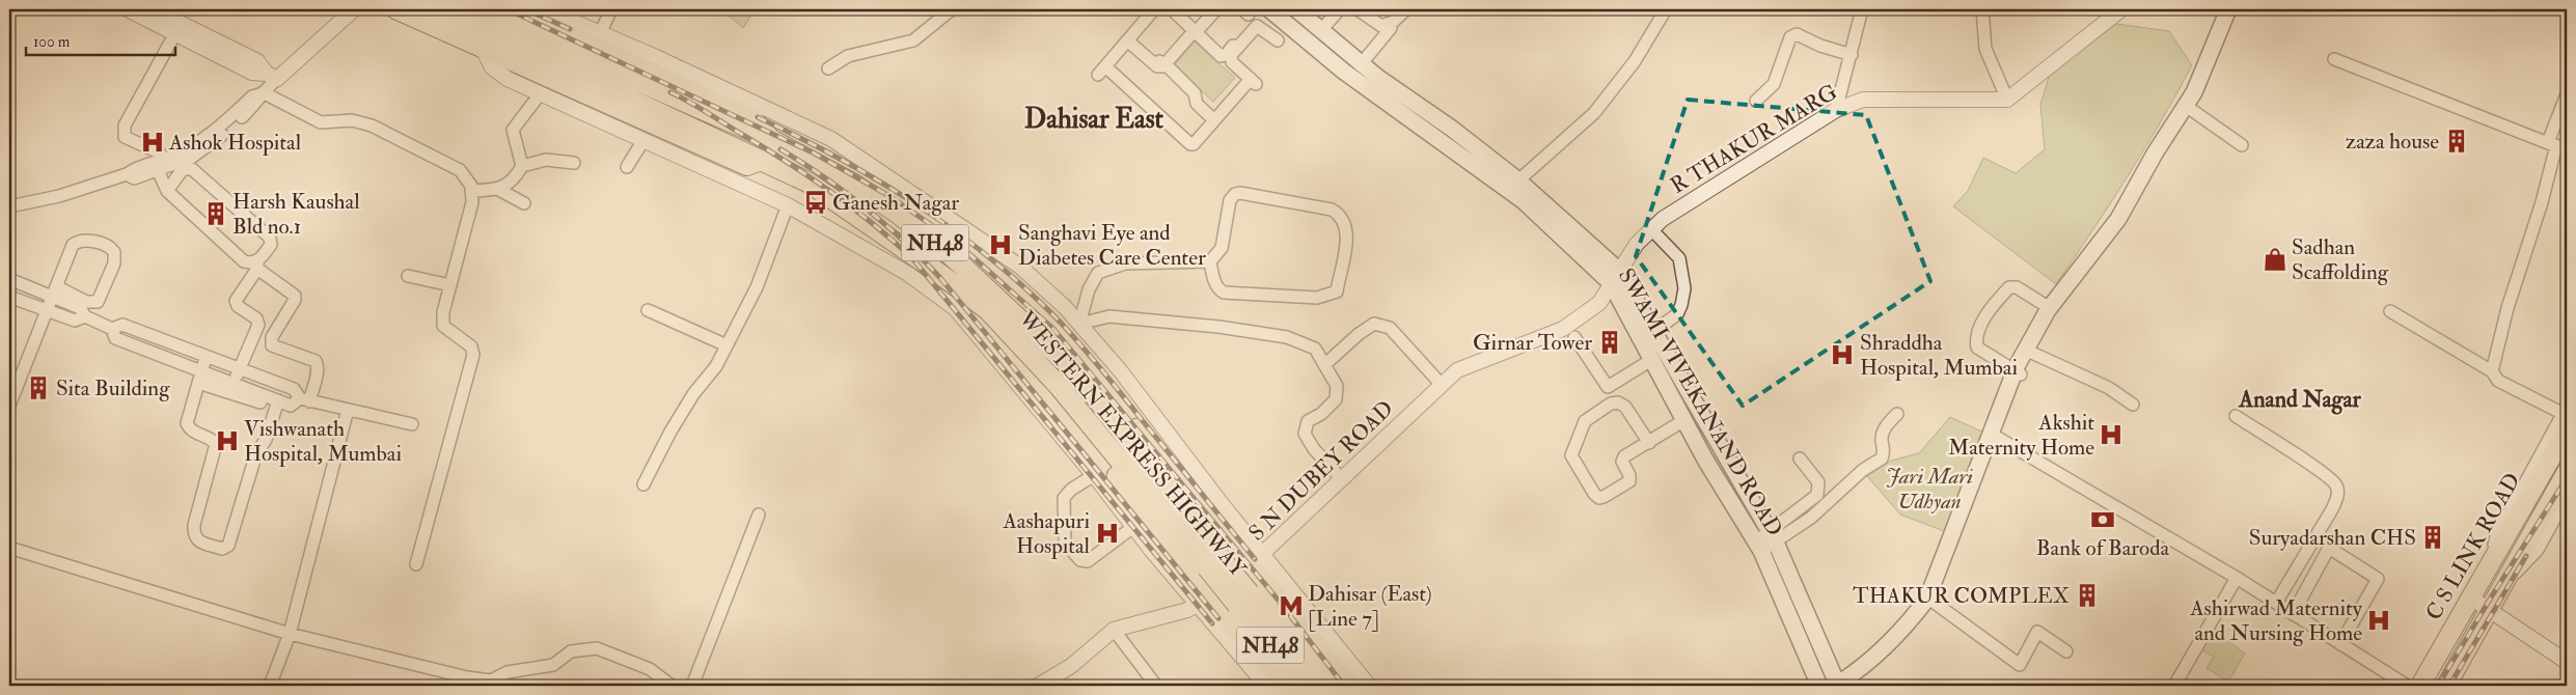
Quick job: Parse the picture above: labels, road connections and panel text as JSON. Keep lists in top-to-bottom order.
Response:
{
  "streets": {
    "highway": ["NH48", "WESTERN EXPRESS HIGHWAY"],
    "main road": ["SWAMI VIVEKANAND ROAD", "C S LINK ROAD"],
    "street": ["R THAKUR MARG", "S N DUBEY ROAD"]
  },
  "crossings": [
    ["R THAKUR MARG", "SWAMI VIVEKANAND ROAD"],
    ["R THAKUR MARG", "S N DUBEY ROAD"],
    ["SWAMI VIVEKANAND ROAD", "S N DUBEY ROAD"]
  ],
  "districts": ["Dahisar East", "Anand Nagar"],
  "parks": ["Jari Mari Udhyan"],
  "places": {
    "building": [
      "zaza house",
      "Harsh Kaushal Bld no.1",
      "Girnar Tower",
      "Sita Building",
      "Suryadarshan CHS",
      "THAKUR COMPLEX"
    ],
    "hospital": [
      "Ashok Hospital",
      "Sanghavi Eye and Diabetes Care Center",
      "Shraddha Hospital, Mumbai",
      "Akshit Maternity Home",
      "Vishwanath Hospital, Mumbai",
      "Aashapuri Hospital",
      "Ashirwad Maternity and Nursing Home"
    ],
    "bus stop": ["Ganesh Nagar"],
    "shop": ["Sadhan Scaffolding"],
    "bank": ["Bank of Baroda"],
    "metro station": ["Dahisar (East) [Line 7]"]
  },
  "scale_bar": "100 m"
}
